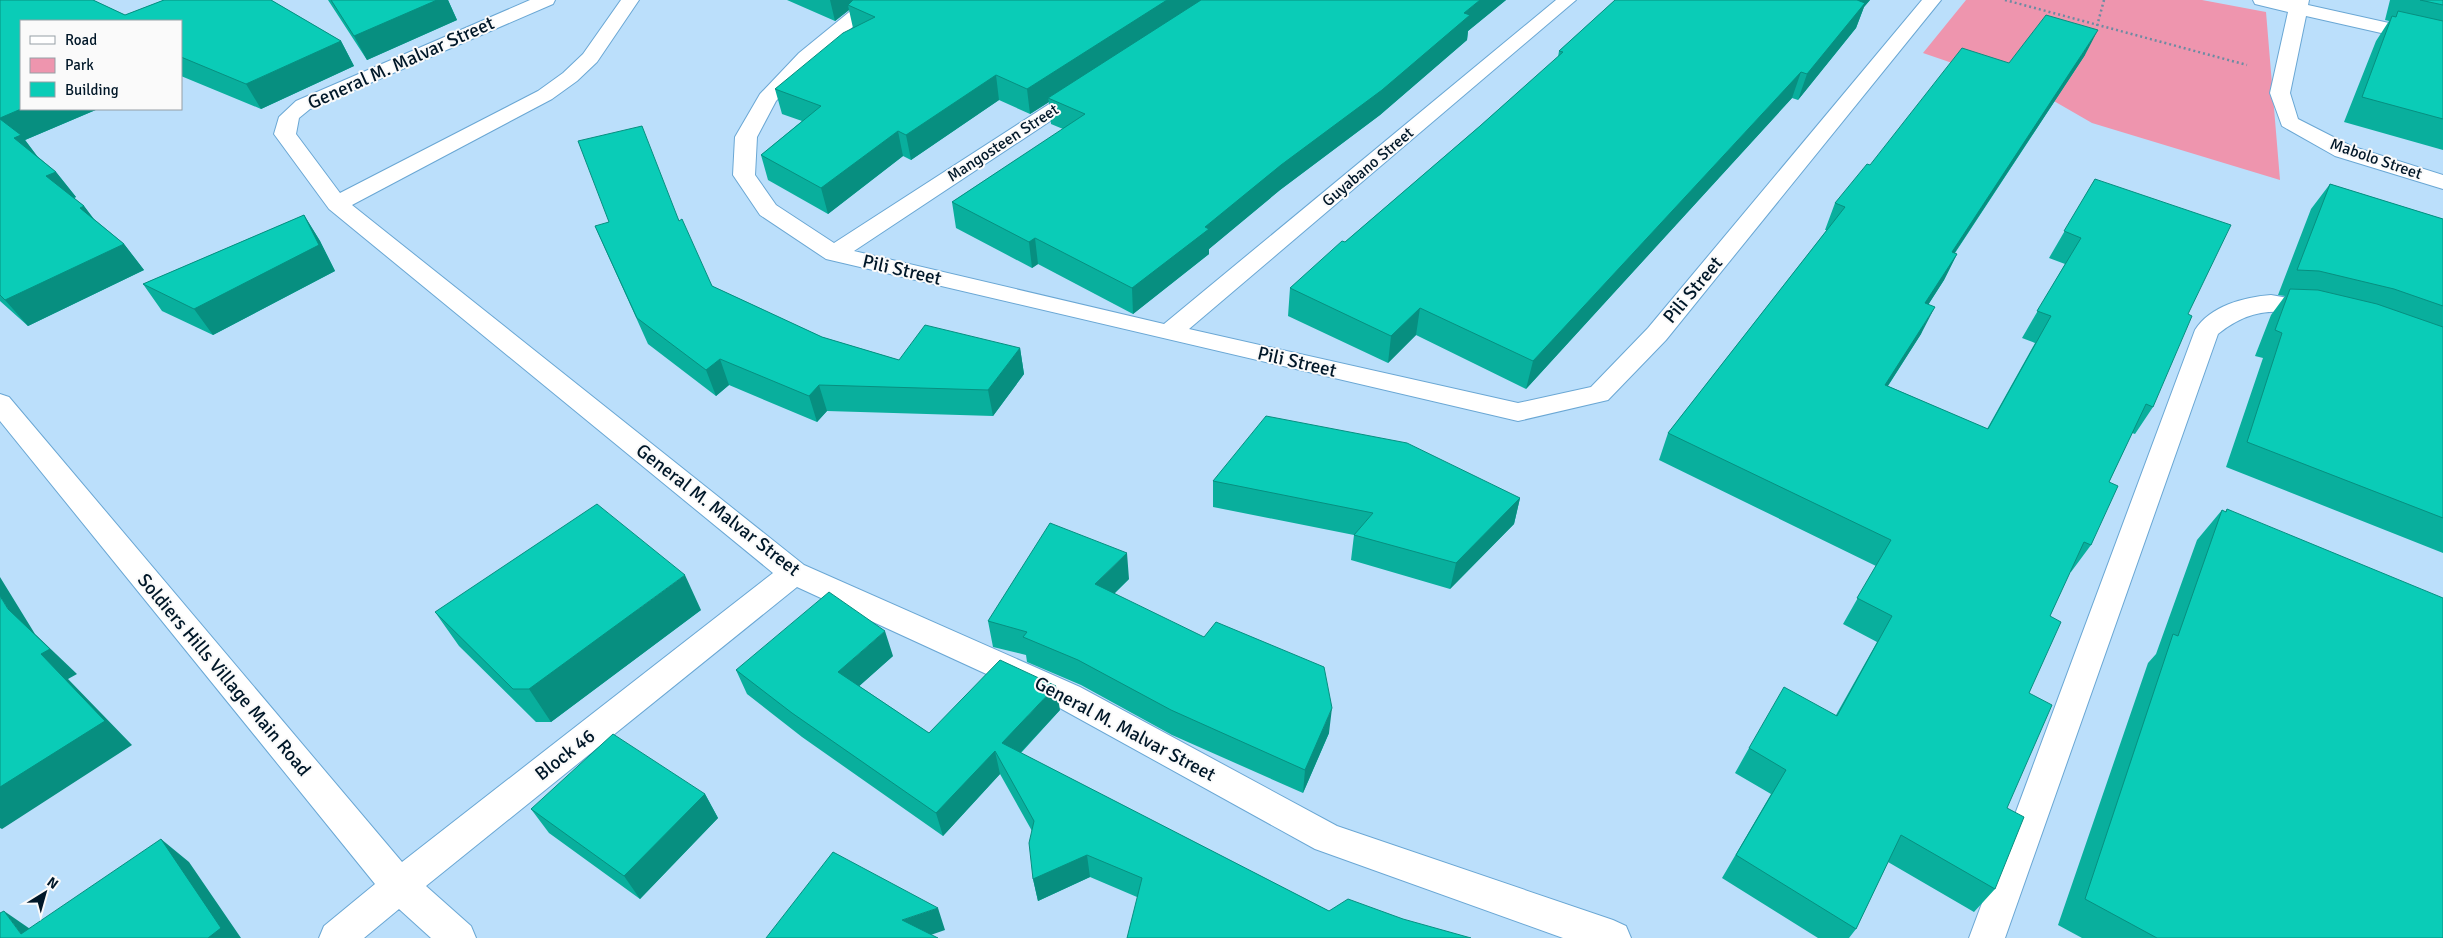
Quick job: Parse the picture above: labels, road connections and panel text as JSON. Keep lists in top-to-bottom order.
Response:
{
  "streets": {
    "street": [
      "General M. Malvar Street",
      "Mangosteen Street",
      "Mabolo Street",
      "Guyabano Street",
      "Pili Street",
      "Soldiers Hills Village Main Road",
      "Block 46"
    ]
  },
  "crossings": [
    ["General M. Malvar Street", "Block 46"],
    ["Mangosteen Street", "Pili Street"],
    ["Guyabano Street", "Pili Street"],
    ["Soldiers Hills Village Main Road", "Block 46"]
  ],
  "legend": ["Road", "Park", "Building"],
  "north": "top right"
}
